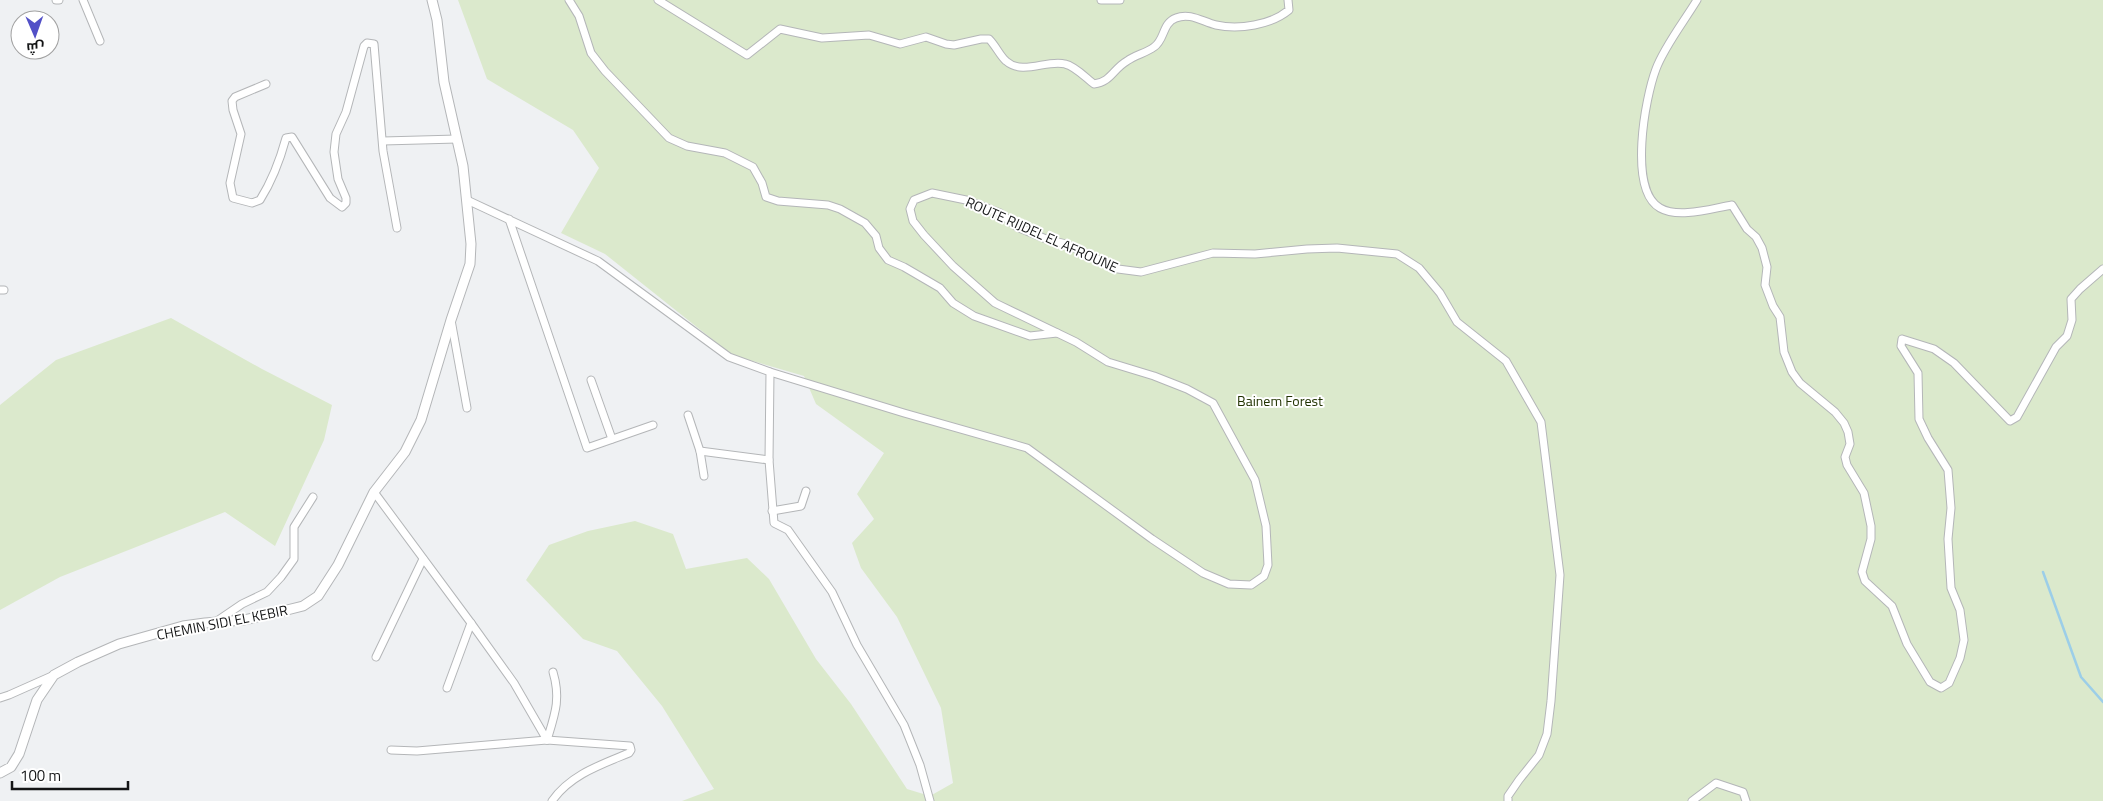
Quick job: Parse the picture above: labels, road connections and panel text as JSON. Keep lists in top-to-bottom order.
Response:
{
  "streets": {
    "street": ["ROUTE RIJDEL EL AFROUNE", "CHEMIN SIDI EL KEBIR"]
  },
  "parks": ["Bainem Forest"],
  "scale_bar": "100 m",
  "north": "bottom"
}
